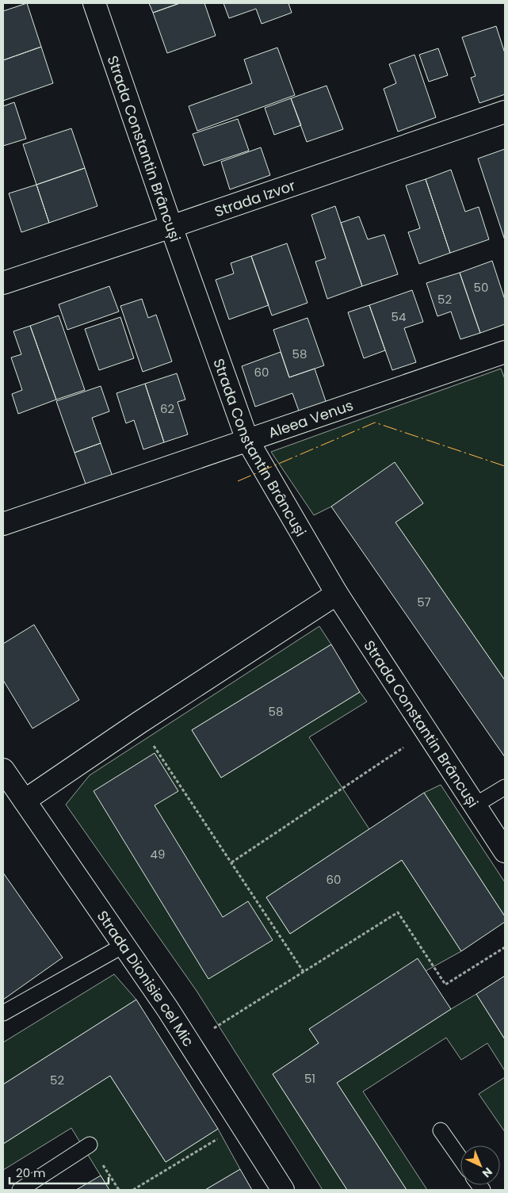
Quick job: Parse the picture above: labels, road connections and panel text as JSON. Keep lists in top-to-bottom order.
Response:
{
  "streets": {
    "street": [
      "Strada Constantin Brâncuși",
      "Strada Izvor",
      "Aleea Venus",
      "Strada Dionisie cel Mic"
    ]
  },
  "crossings": [
    ["Strada Constantin Brâncuși", "Strada Izvor"],
    ["Strada Constantin Brâncuși", "Aleea Venus"]
  ],
  "house_numbers": [
    "50",
    "52",
    "54",
    "58",
    "60",
    "62",
    "57",
    "58",
    "49",
    "60",
    "51",
    "52"
  ],
  "scale_bar": "20 m",
  "north": "bottom right"
}
